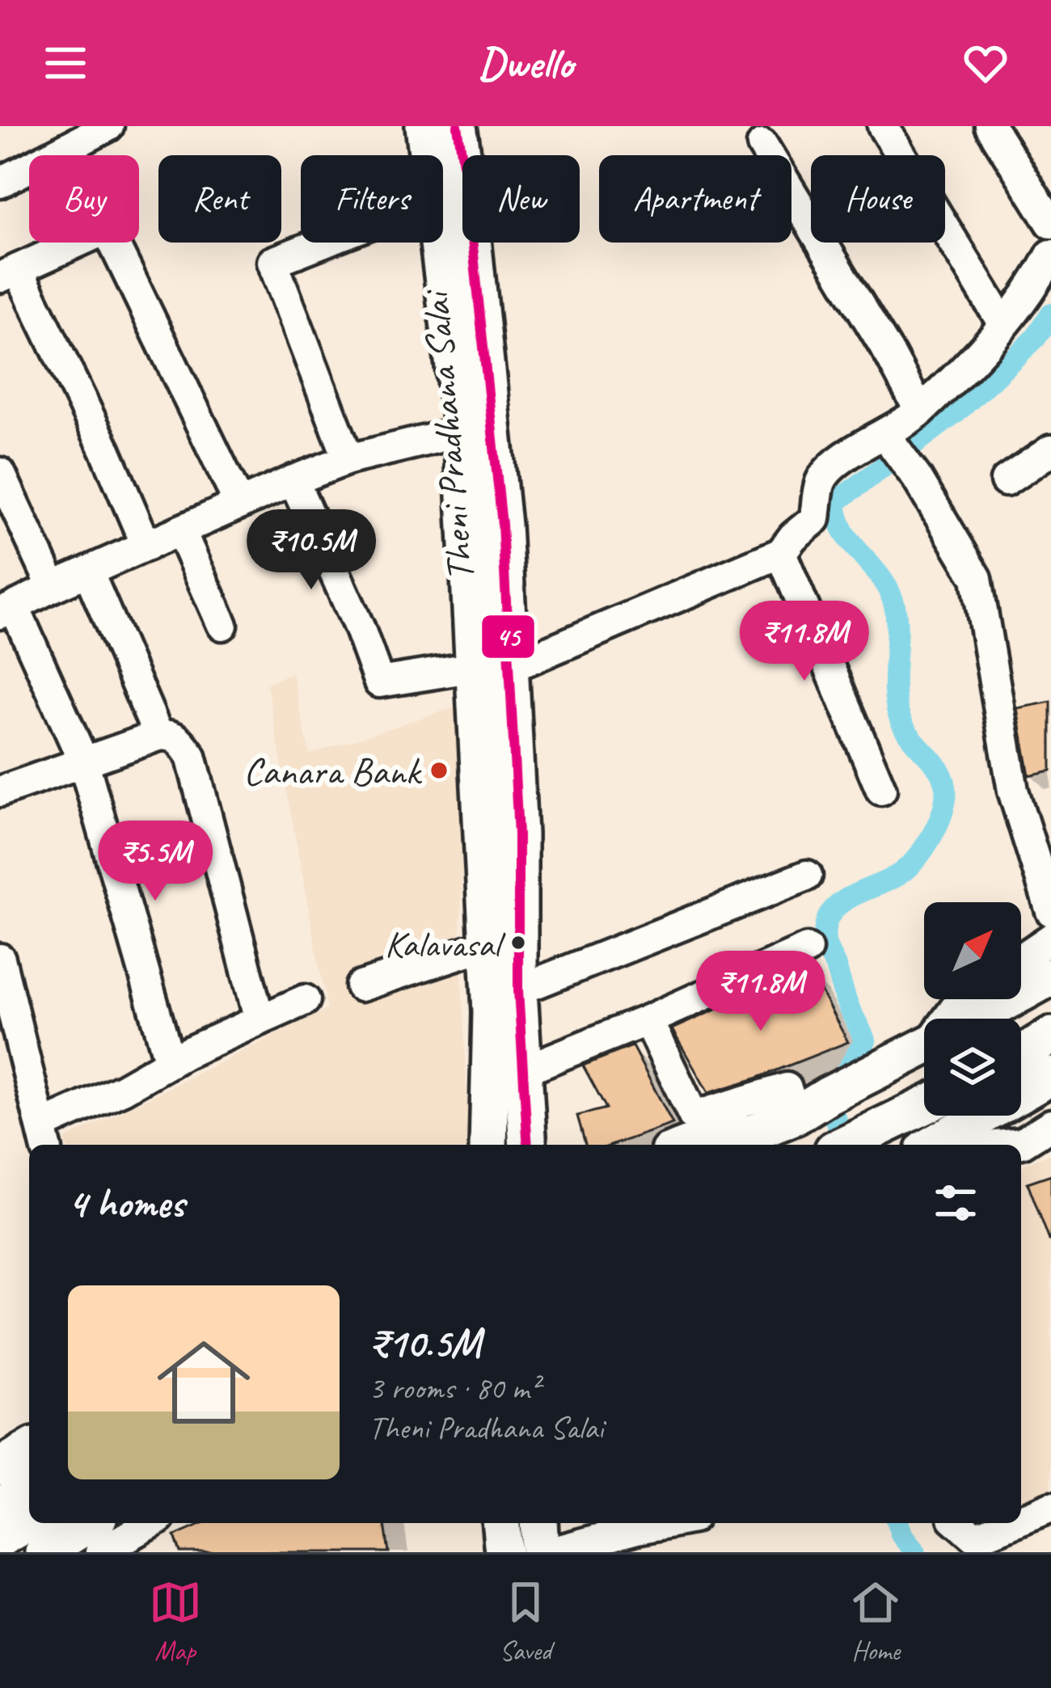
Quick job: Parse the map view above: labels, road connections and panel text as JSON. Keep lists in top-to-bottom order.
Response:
{
  "streets": {
    "main road": ["Theni Pradhana Salai"]
  },
  "places": ["Canara Bank", "Kalavasal"],
  "lines": ["transit line 45"],
  "north": "top right",
  "page": {
    "header": "Dwello",
    "chip": [
      "Buy",
      "Rent",
      "Filters",
      "New",
      "Apartment",
      "House"
    ],
    "price": [
      "₹10.5M",
      "₹11.8M",
      "₹5.5M",
      "₹11.8M"
    ],
    "heading": "4 homes",
    "list": [
      {
        "name": "₹10.5M",
        "note": "3 rooms · 80 m² · Theni Pradhana Salai"
      }
    ],
    "tabs": ["Map", "Saved", "Home"]
  }
}
